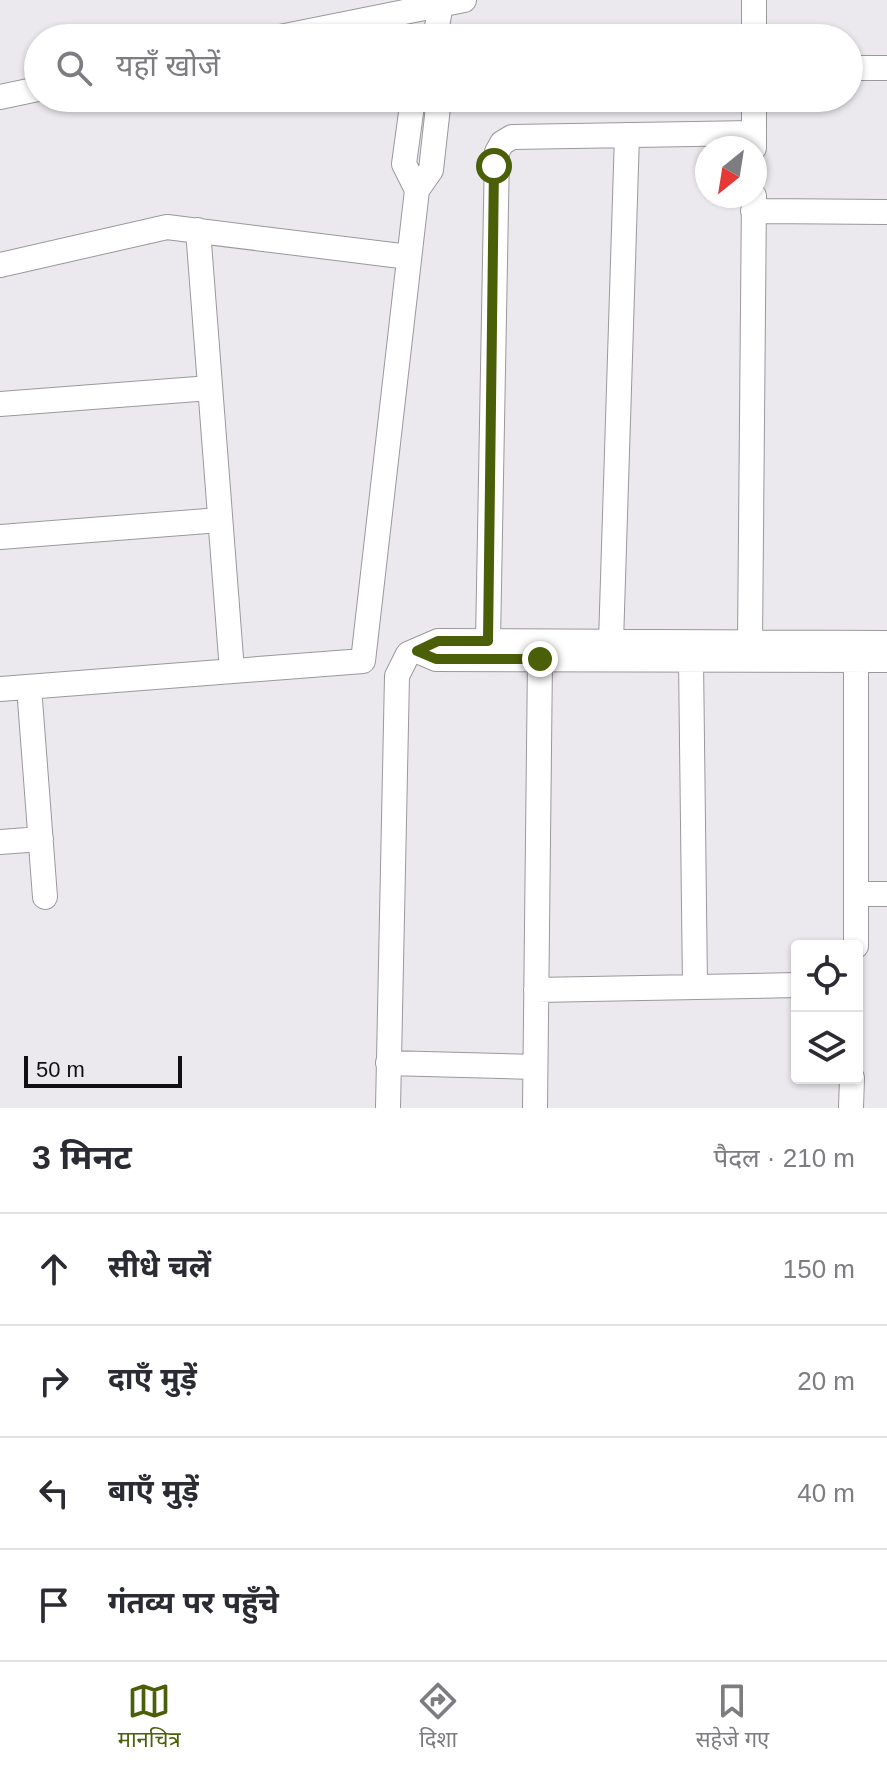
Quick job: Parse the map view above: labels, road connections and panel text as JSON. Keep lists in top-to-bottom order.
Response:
{
  "scale_bar": "50 m",
  "north": "bottom left",
  "page": {
    "search": "यहाँ खोजें",
    "scale": "50 m",
    "heading": ["3 मिनट", "पैदल · 210 m"],
    "list": [
      ["सीधे चलें", "150 m"],
      ["दाएँ मुड़ें", "20 m"],
      ["बाएँ मुड़ें", "40 m"],
      "गंतव्य पर पहुँचे"
    ],
    "nav": ["मानचित्र", "दिशा", "सहेजे गए"]
  }
}
